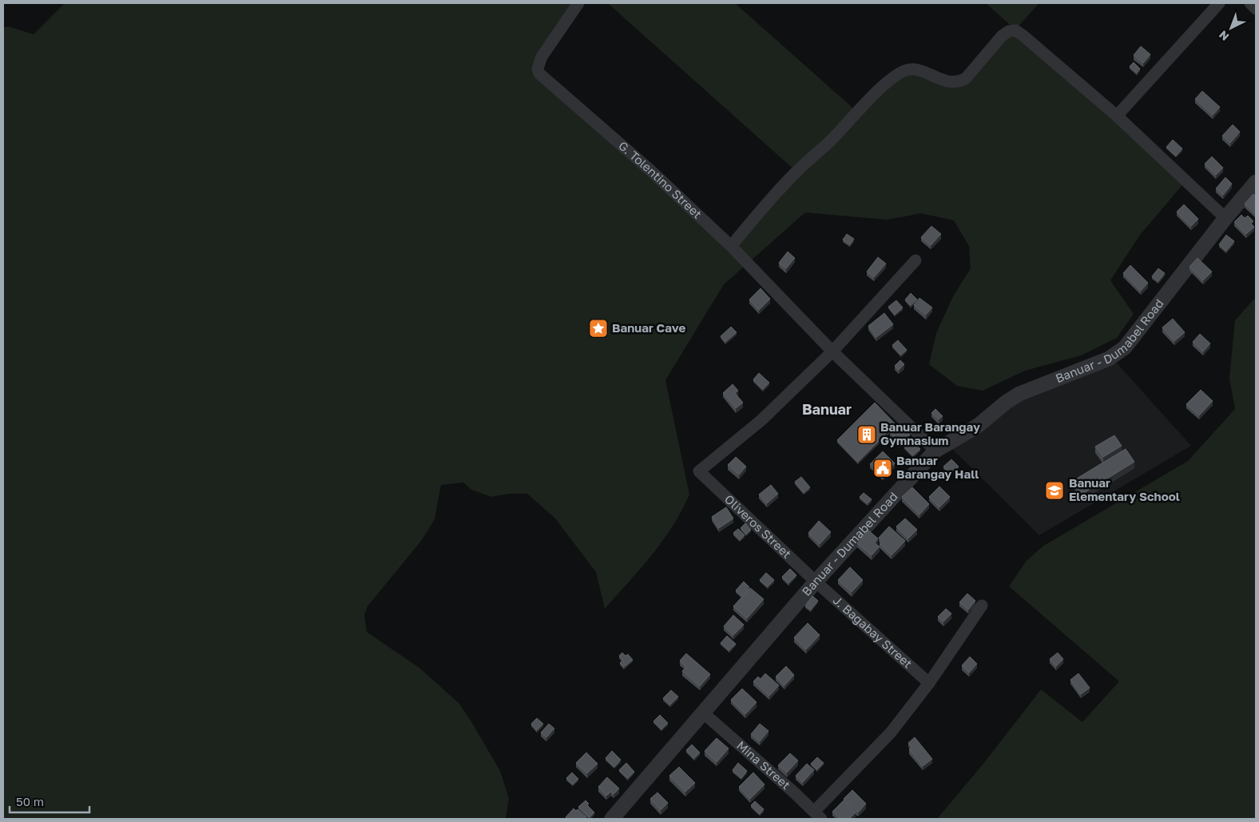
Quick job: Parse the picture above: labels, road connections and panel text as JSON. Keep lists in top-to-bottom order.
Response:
{
  "streets": {
    "street": [
      "G. Tolentino Street",
      "Banuar - Dumabel Road",
      "Oliveros Street",
      "J. Bagabay Street",
      "Mina Street"
    ]
  },
  "crossings": [
    ["G. Tolentino Street", "Banuar - Dumabel Road"],
    ["G. Tolentino Street", "Oliveros Street"],
    ["Banuar - Dumabel Road", "Oliveros Street"],
    ["Banuar - Dumabel Road", "J. Bagabay Street"],
    ["Banuar - Dumabel Road", "Mina Street"],
    ["Oliveros Street", "J. Bagabay Street"]
  ],
  "districts": ["Banuar"],
  "places": {
    "place": ["Banuar Cave"],
    "building": ["Banuar Barangay Gymnasium"],
    "public building": ["Banuar Barangay Hall"],
    "school or university": ["Banuar Elementary School"]
  },
  "scale_bar": "50 m",
  "north": "bottom left"
}
